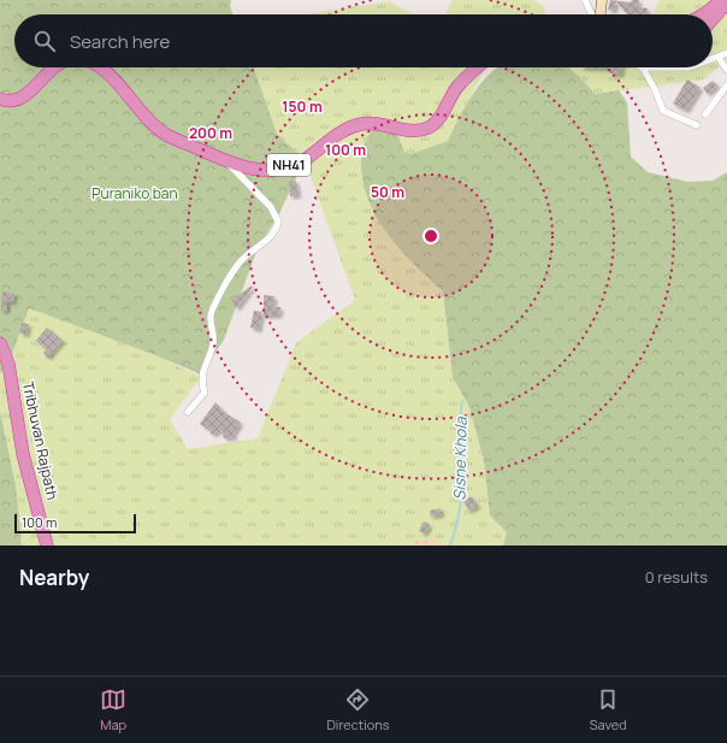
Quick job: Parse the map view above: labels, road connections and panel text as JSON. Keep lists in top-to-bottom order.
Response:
{
  "streets": {
    "highway": ["NH41", "Tribhuvan Rajpath"]
  },
  "water": ["Sisne Khola"],
  "parks": ["Puraniko ban"],
  "scale_bar": "100 m",
  "page": {
    "search": "Search here",
    "scale": "100 m",
    "heading": ["Nearby", "0 results"],
    "nav": ["Map", "Directions", "Saved"]
  },
  "rings": [
    "150 m",
    "200 m",
    "100 m",
    "50 m"
  ]
}
